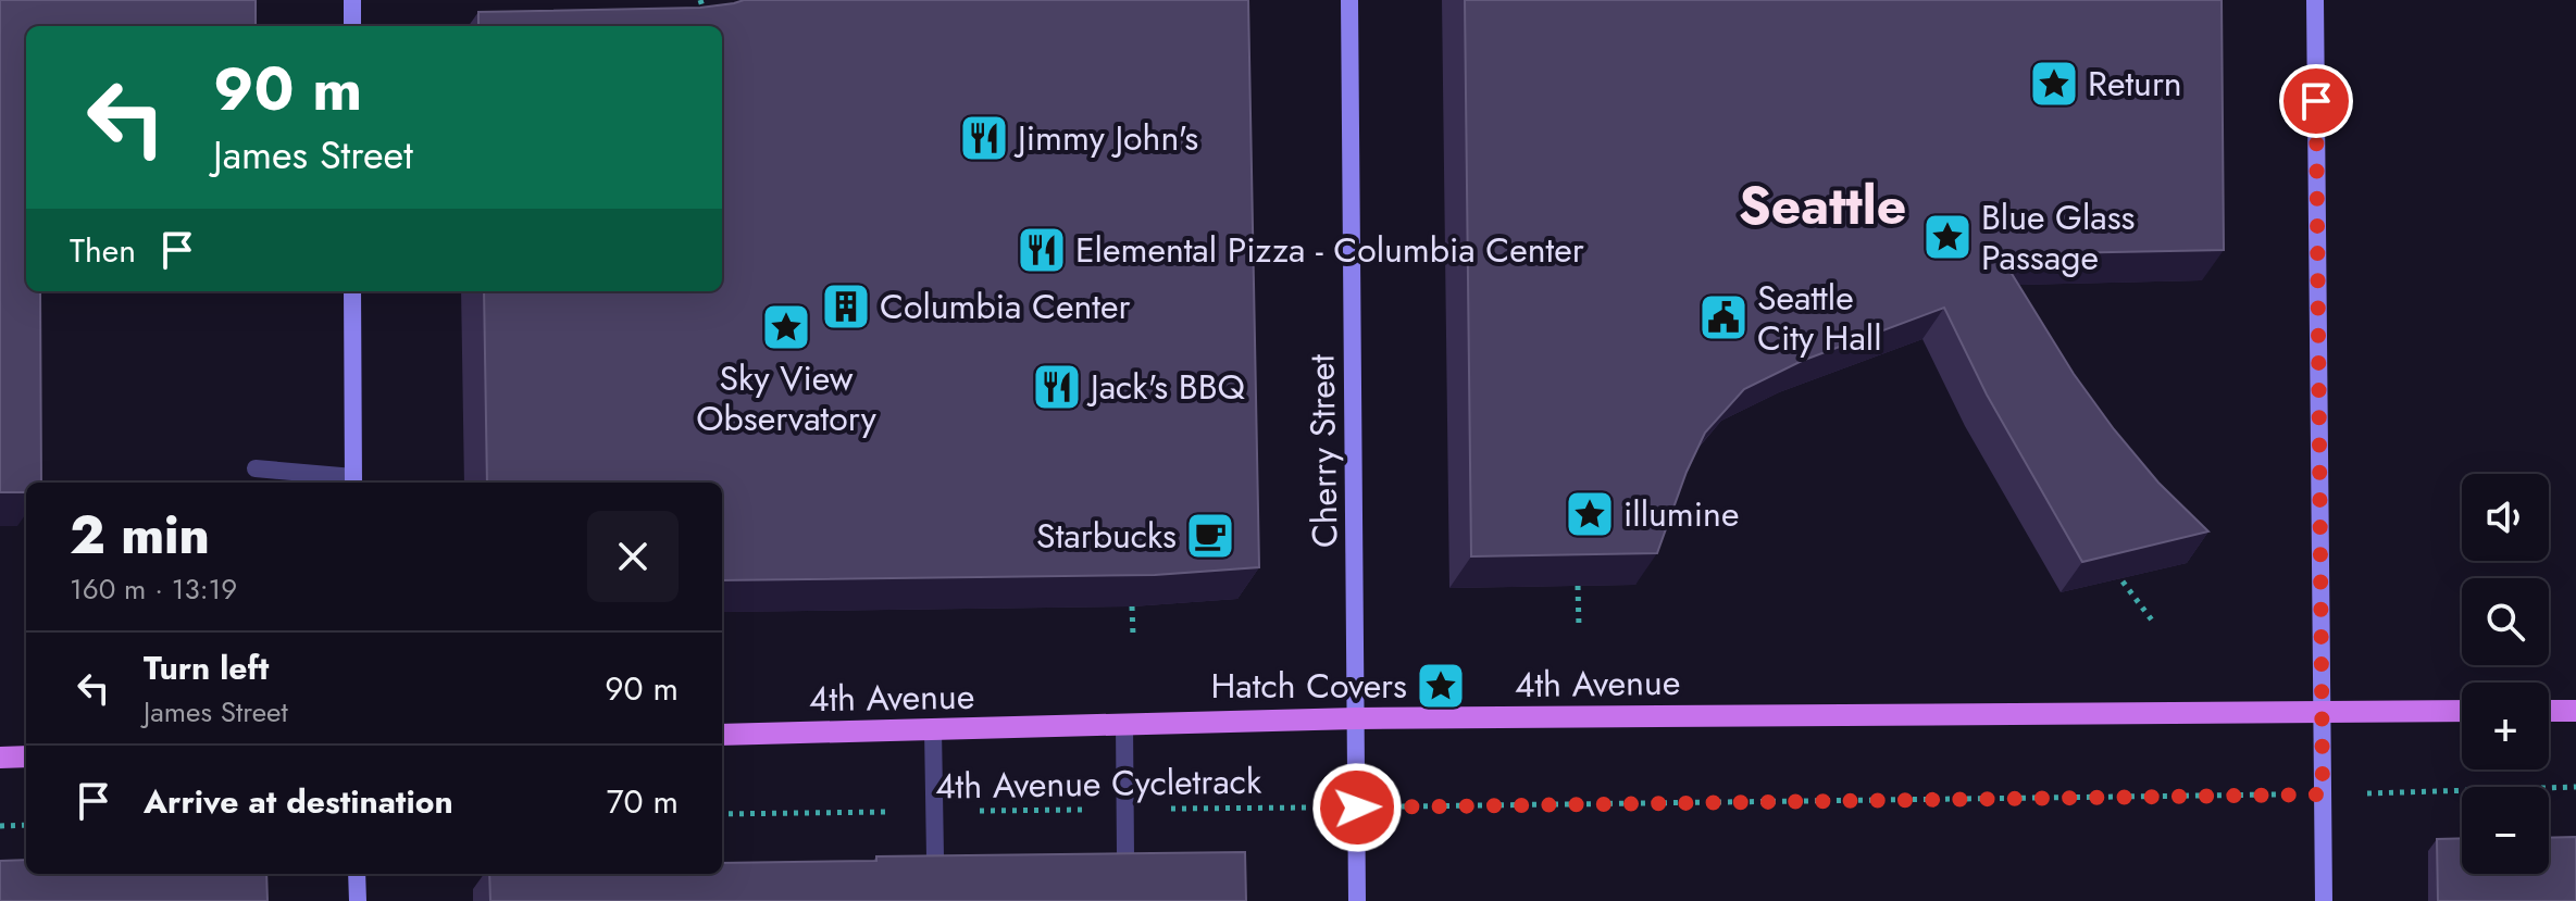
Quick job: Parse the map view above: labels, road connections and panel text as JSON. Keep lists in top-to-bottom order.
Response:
{
  "streets": {
    "main road": ["4th Avenue"],
    "street": ["Cherry Street"],
    "path": ["4th Avenue Cycletrack"]
  },
  "crossings": [
    ["Cherry Street", "4th Avenue"],
    ["Cherry Street", "4th Avenue Cycletrack"]
  ],
  "districts": ["Seattle"],
  "places": {
    "place": [
      "Return",
      "Blue Glass Passage",
      "Sky View Observatory",
      "illumine",
      "Hatch Covers"
    ],
    "restaurant": ["Jimmy John's", "Elemental Pizza - Columbia Center", "Jack's BBQ"],
    "building": ["Columbia Center"],
    "public building": ["Seattle City Hall"],
    "cafe": ["Starbucks"]
  },
  "page": {
    "turn": ["90 m", "James Street"],
    "then": "Then",
    "map_buttons": ["+", "−"],
    "heading": ["2 min", "160 m · 13:19"],
    "list": [
      {
        "name": "Turn left",
        "note": "James Street",
        "value": "90 m"
      },
      {
        "name": "Arrive at destination",
        "value": "70 m"
      }
    ]
  }
}
